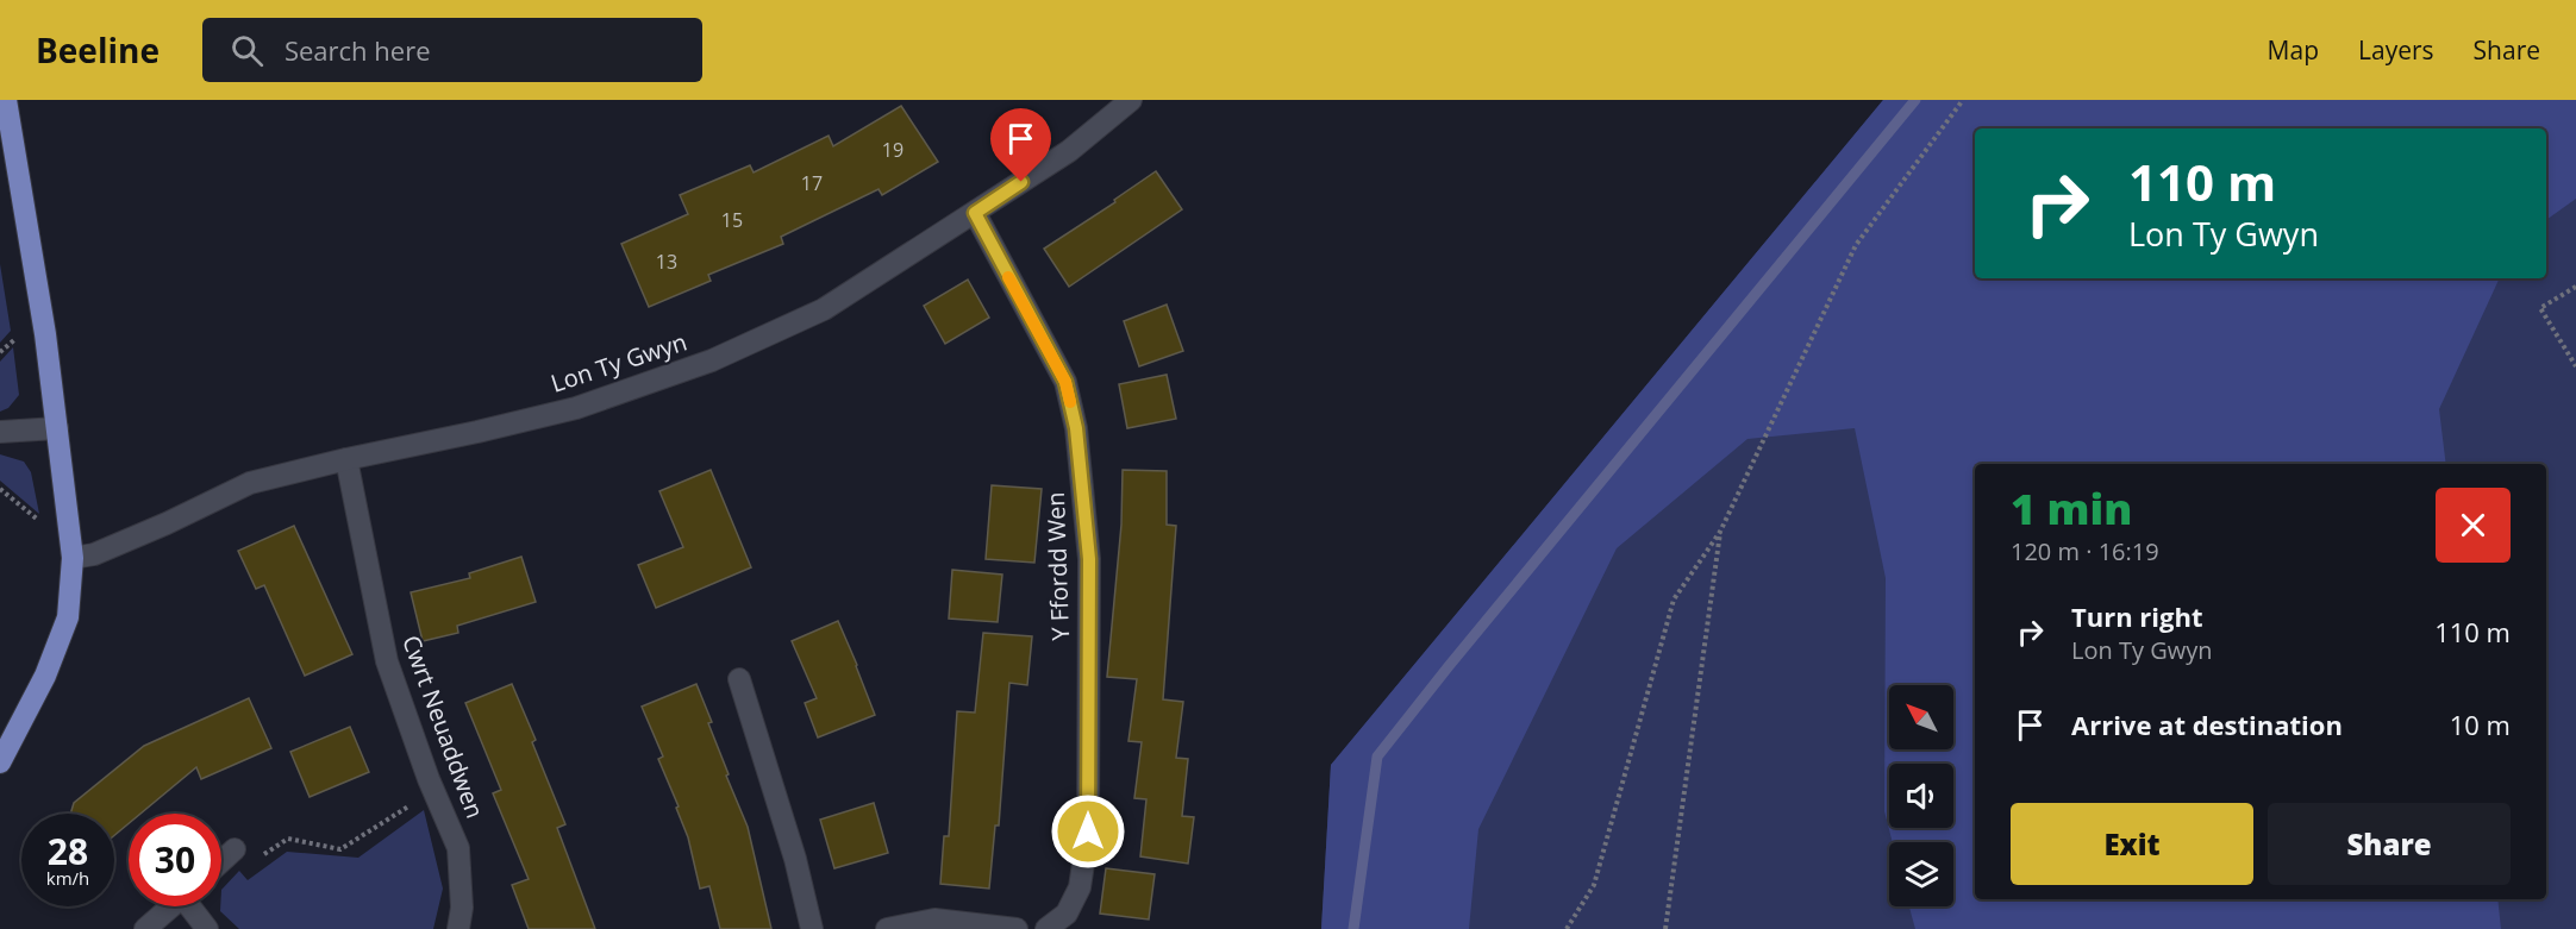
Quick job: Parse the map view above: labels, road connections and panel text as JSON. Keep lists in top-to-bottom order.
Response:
{
  "streets": {
    "street": ["Lon Ty Gwyn", "Y Ffordd Wen", "Cwrt Neuaddwen"]
  },
  "crossings": [
    ["Lon Ty Gwyn", "Y Ffordd Wen"],
    ["Lon Ty Gwyn", "Cwrt Neuaddwen"]
  ],
  "house_numbers": [
    "19",
    "17",
    "15",
    "13"
  ],
  "north": "top left",
  "page": {
    "header": "Beeline",
    "search": "Search here",
    "nav": ["Map", "Layers", "Share"],
    "turn": ["110 m", "Lon Ty Gwyn"],
    "heading": ["1 min", "120 m · 16:19"],
    "list": [
      {
        "name": "Turn right",
        "note": "Lon Ty Gwyn",
        "value": "110 m"
      },
      {
        "name": "Arrive at destination",
        "value": "10 m"
      }
    ],
    "buttons": ["Exit", "Share"],
    "speed": "28 km/h",
    "limit": "30"
  }
}
